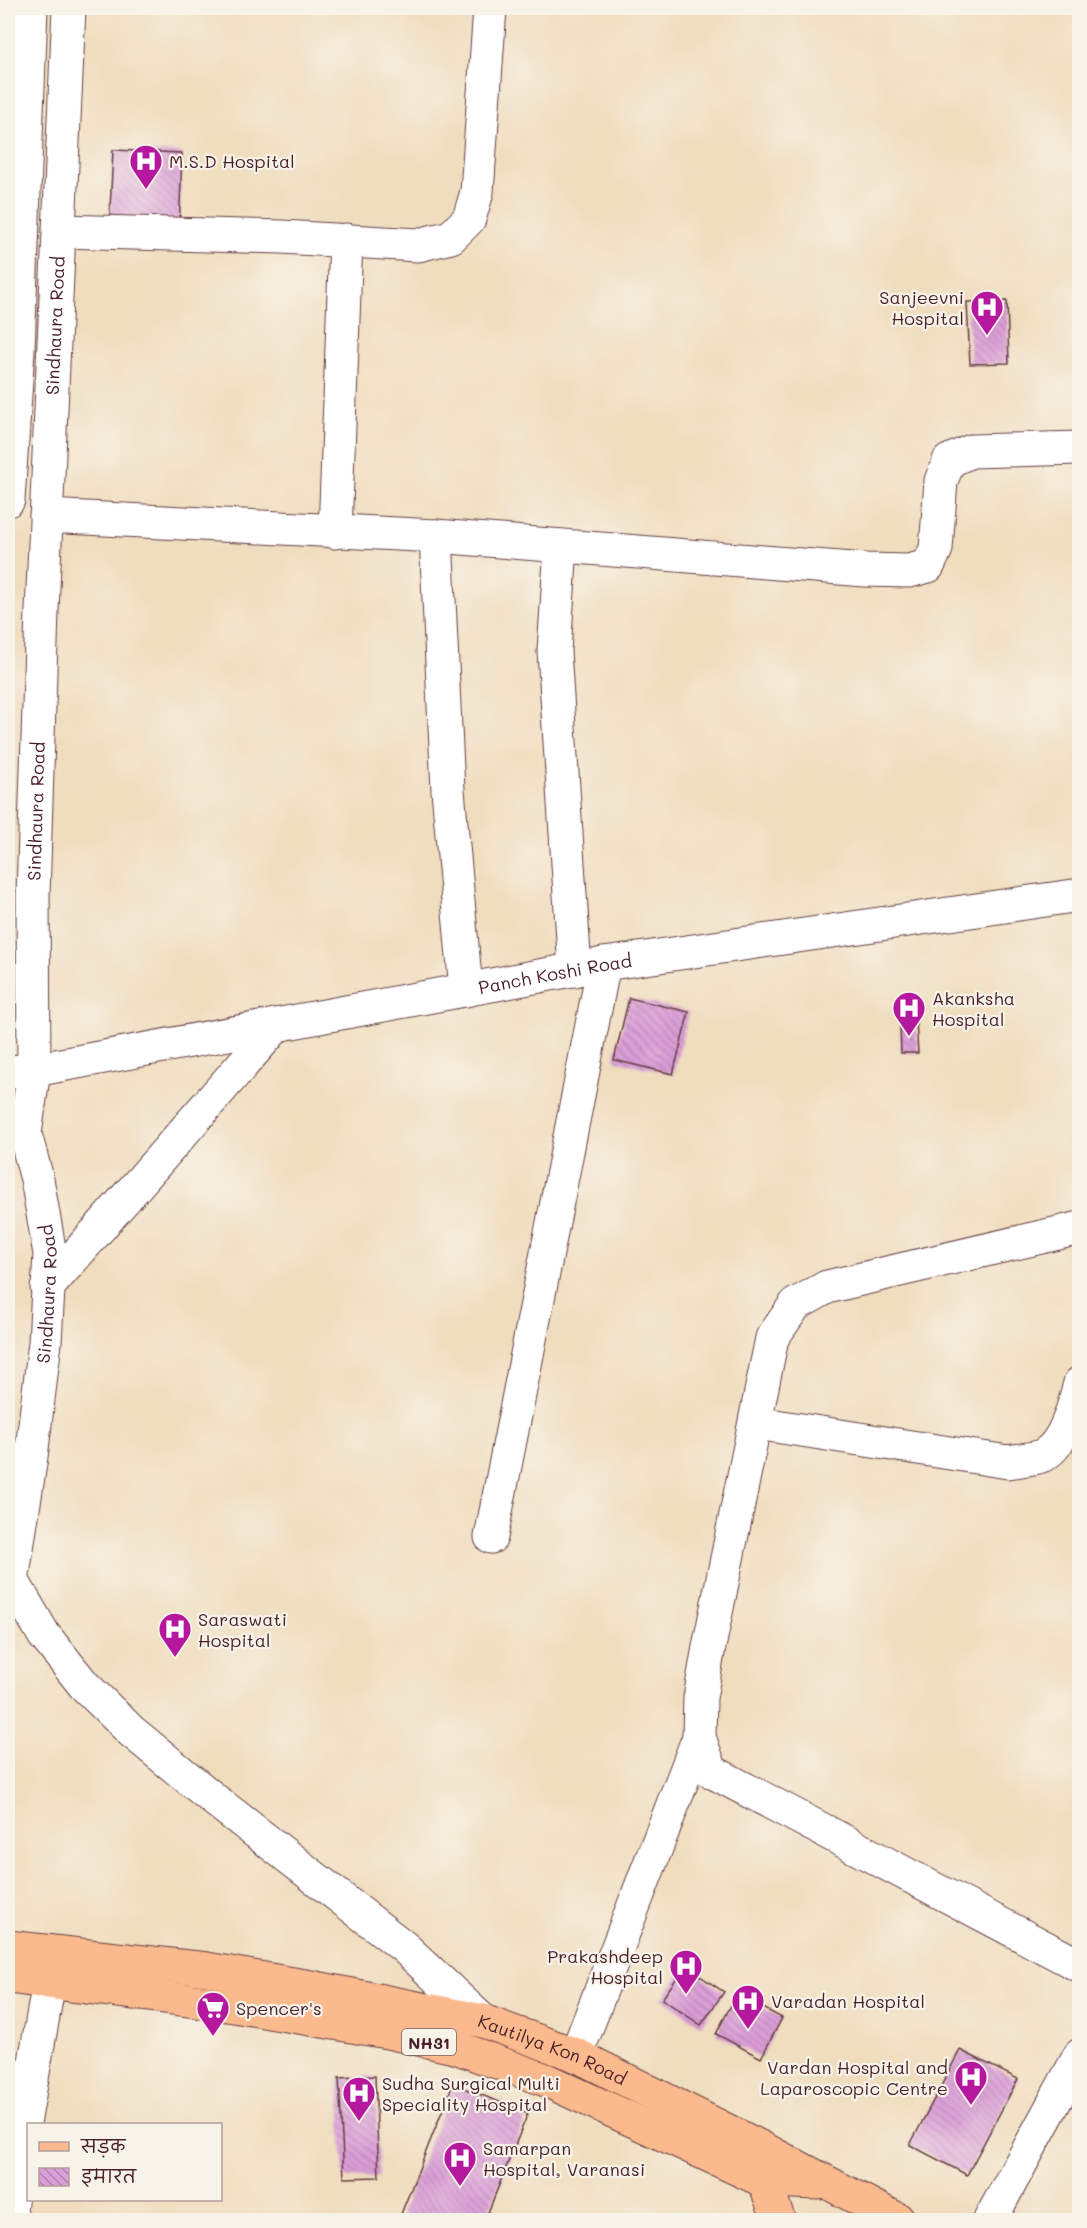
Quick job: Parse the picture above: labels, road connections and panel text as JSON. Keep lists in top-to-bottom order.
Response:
{
  "streets": {
    "main road": ["NH31", "Kautilya Kon Road"],
    "street": ["Sindhaura Road", "Panch Koshi Road"]
  },
  "crossings": [
    ["Sindhaura Road", "Panch Koshi Road"]
  ],
  "places": {
    "hospital": [
      "M.S.D Hospital",
      "Sanjeevni Hospital",
      "Akanksha Hospital",
      "Saraswati Hospital",
      "Prakashdeep Hospital",
      "Varadan Hospital",
      "Vardan Hospital and Laparoscopic Centre",
      "Sudha Surgical Multi Speciality Hospital",
      "Samarpan Hospital, Varanasi"
    ],
    "supermarket": ["Spencer's"]
  },
  "legend": ["सड़क", "इमारत"]
}
